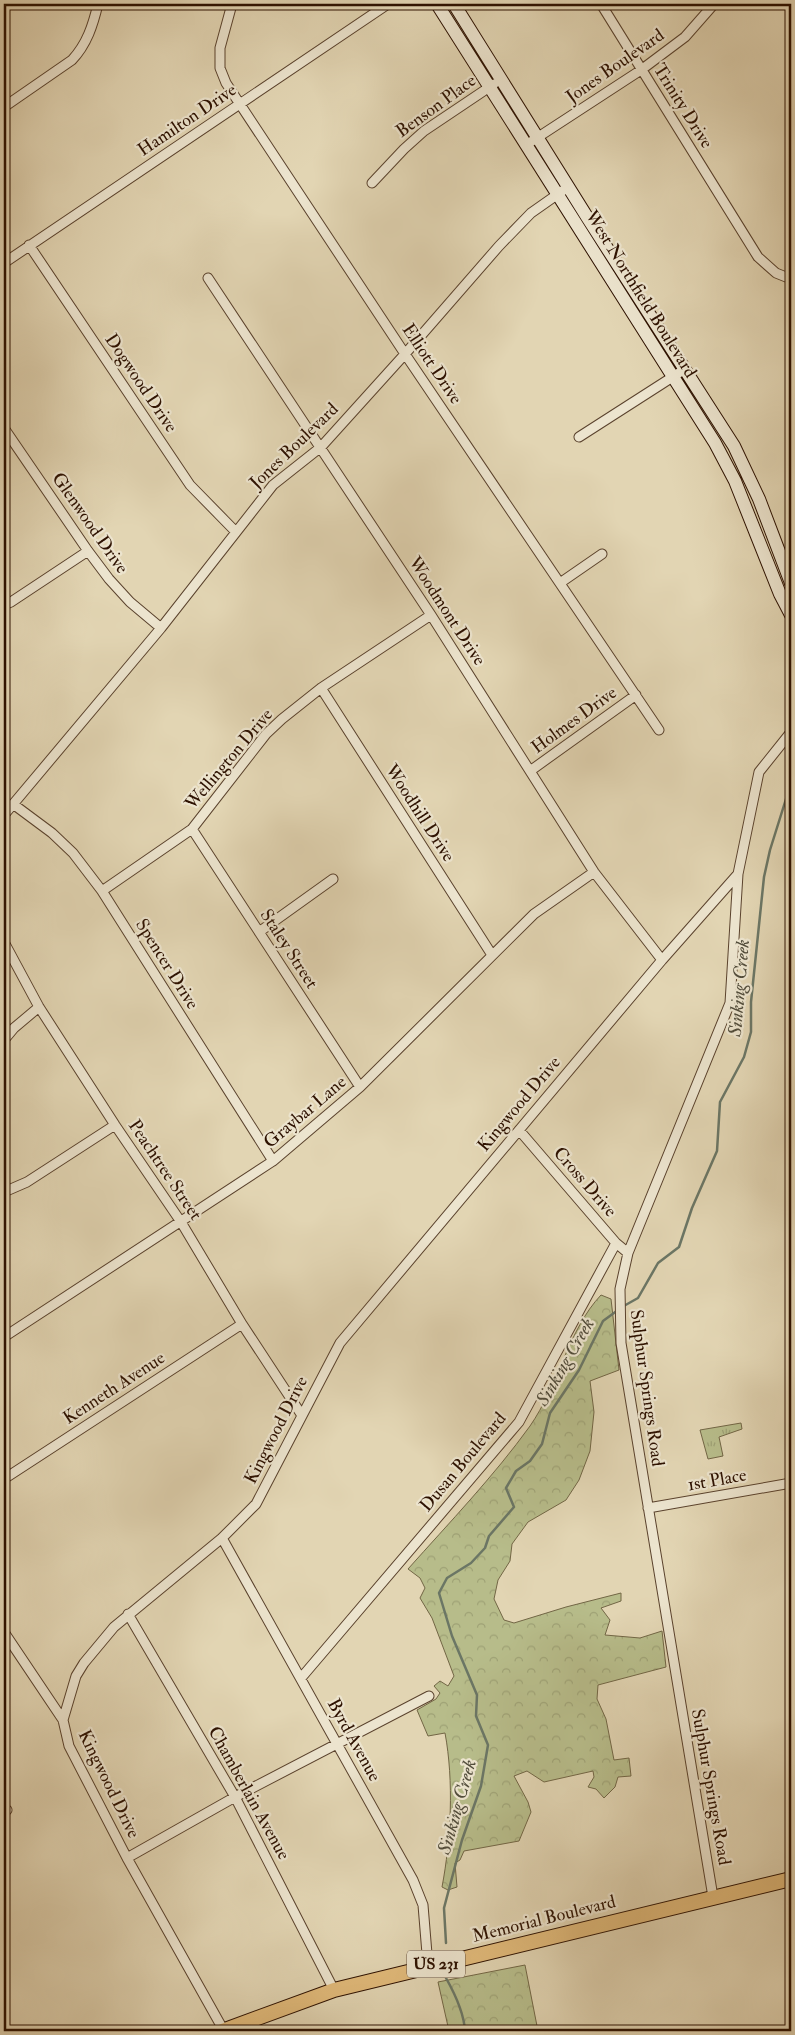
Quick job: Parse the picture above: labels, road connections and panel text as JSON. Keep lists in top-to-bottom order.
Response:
{
  "streets": {
    "main road": ["West Northfield Boulevard", "Memorial Boulevard", "US 231"],
    "street": [
      "Jones Boulevard",
      "Benson Place",
      "Trinity Drive",
      "Hamilton Drive",
      "Elliott Drive",
      "Dogwood Drive",
      "Glenwood Drive",
      "Woodmont Drive",
      "Holmes Drive",
      "Wellington Drive",
      "Woodhill Drive",
      "Staley Street",
      "Spencer Drive",
      "Kingwood Drive",
      "Graybar Lane",
      "Peachtree Street",
      "Cross Drive",
      "Kenneth Avenue",
      "Sulphur Springs Road",
      "Dusan Boulevard",
      "1st Place",
      "Byrd Avenue",
      "Chamberlain Avenue"
    ]
  },
  "crossings": [
    ["Jones Boulevard", "Trinity Drive"],
    ["Jones Boulevard", "West Northfield Boulevard"],
    ["Jones Boulevard", "Elliott Drive"],
    ["Jones Boulevard", "Dogwood Drive"],
    ["Jones Boulevard", "Glenwood Drive"],
    ["Jones Boulevard", "Woodmont Drive"],
    ["Jones Boulevard", "Spencer Drive"],
    ["Benson Place", "West Northfield Boulevard"],
    ["Hamilton Drive", "Elliott Drive"],
    ["Hamilton Drive", "Dogwood Drive"],
    ["Elliott Drive", "Holmes Drive"],
    ["Woodmont Drive", "Holmes Drive"],
    ["Woodmont Drive", "Wellington Drive"],
    ["Woodmont Drive", "Kingwood Drive"],
    ["Woodmont Drive", "Graybar Lane"],
    ["Wellington Drive", "Woodhill Drive"],
    ["Wellington Drive", "Staley Street"],
    ["Wellington Drive", "Spencer Drive"],
    ["Woodhill Drive", "Graybar Lane"],
    ["Staley Street", "Graybar Lane"],
    ["Spencer Drive", "Graybar Lane"],
    ["Kingwood Drive", "Peachtree Street"],
    ["Kingwood Drive", "Cross Drive"],
    ["Kingwood Drive", "Sulphur Springs Road"],
    ["Kingwood Drive", "Byrd Avenue"],
    ["Kingwood Drive", "Chamberlain Avenue"],
    ["Kingwood Drive", "Memorial Boulevard"],
    ["Graybar Lane", "Peachtree Street"],
    ["Peachtree Street", "Kenneth Avenue"],
    ["Cross Drive", "Sulphur Springs Road"],
    ["Cross Drive", "Dusan Boulevard"],
    ["Sulphur Springs Road", "1st Place"],
    ["Sulphur Springs Road", "Memorial Boulevard"],
    ["Dusan Boulevard", "Byrd Avenue"],
    ["Byrd Avenue", "Memorial Boulevard"],
    ["Chamberlain Avenue", "Memorial Boulevard"]
  ],
  "water": ["Sinking Creek"]
}
